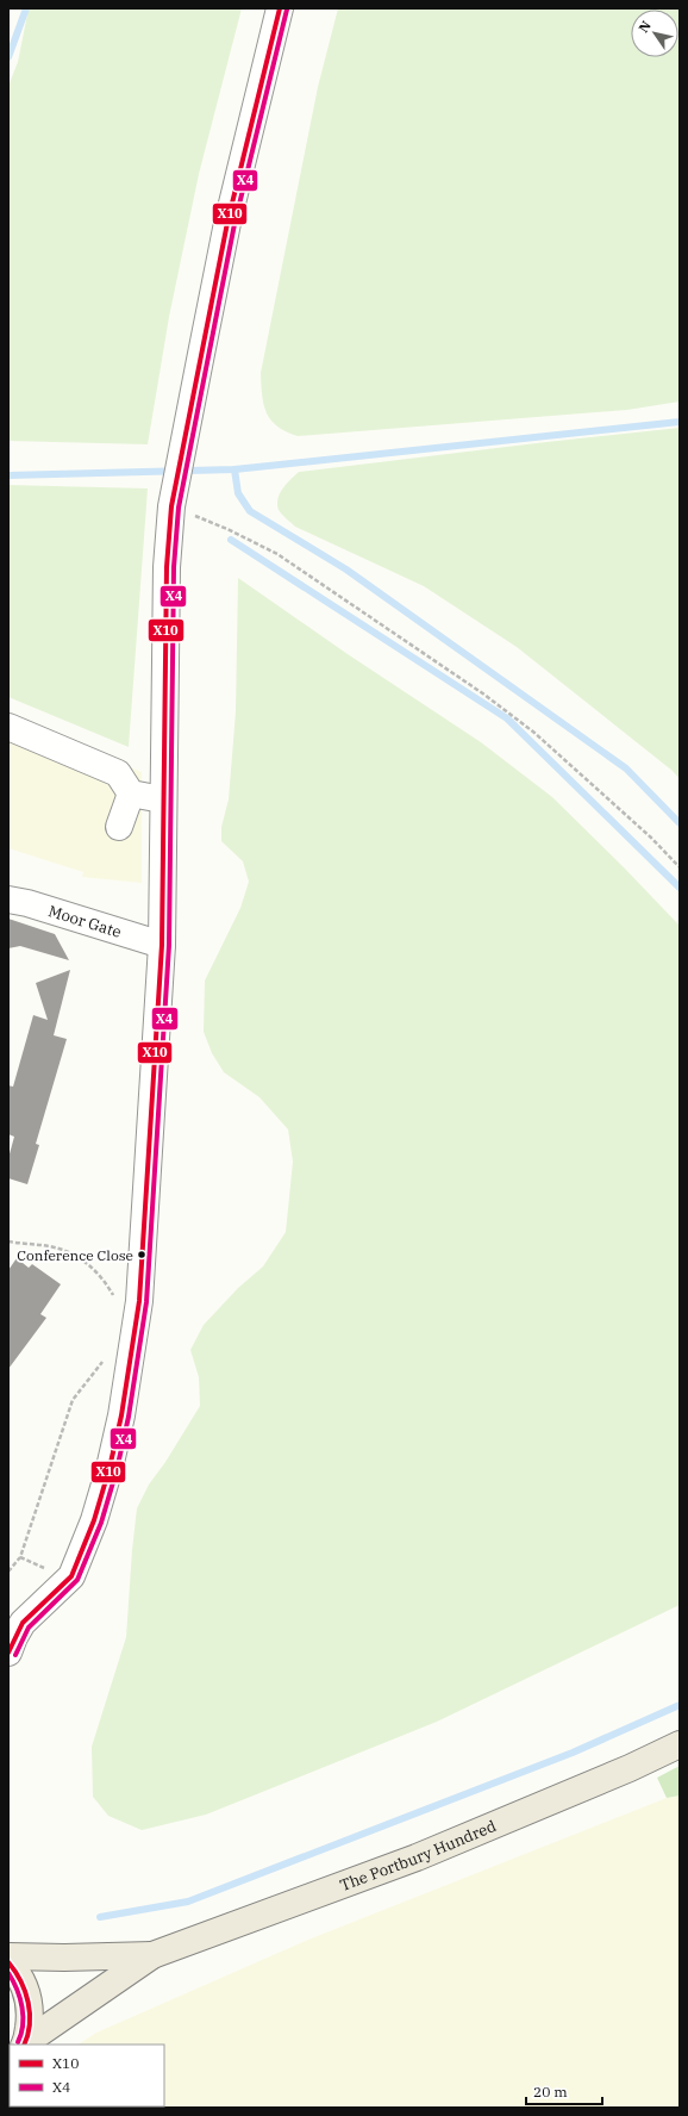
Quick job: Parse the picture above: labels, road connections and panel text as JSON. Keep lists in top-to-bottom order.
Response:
{
  "streets": {
    "main road": ["The Portbury Hundred"],
    "street": ["Moor Gate"]
  },
  "places": ["Conference Close"],
  "lines": ["transit line X10", "transit line X4"],
  "legend": ["X10", "X4"],
  "scale_bar": "20 m",
  "north": "top left"
}
